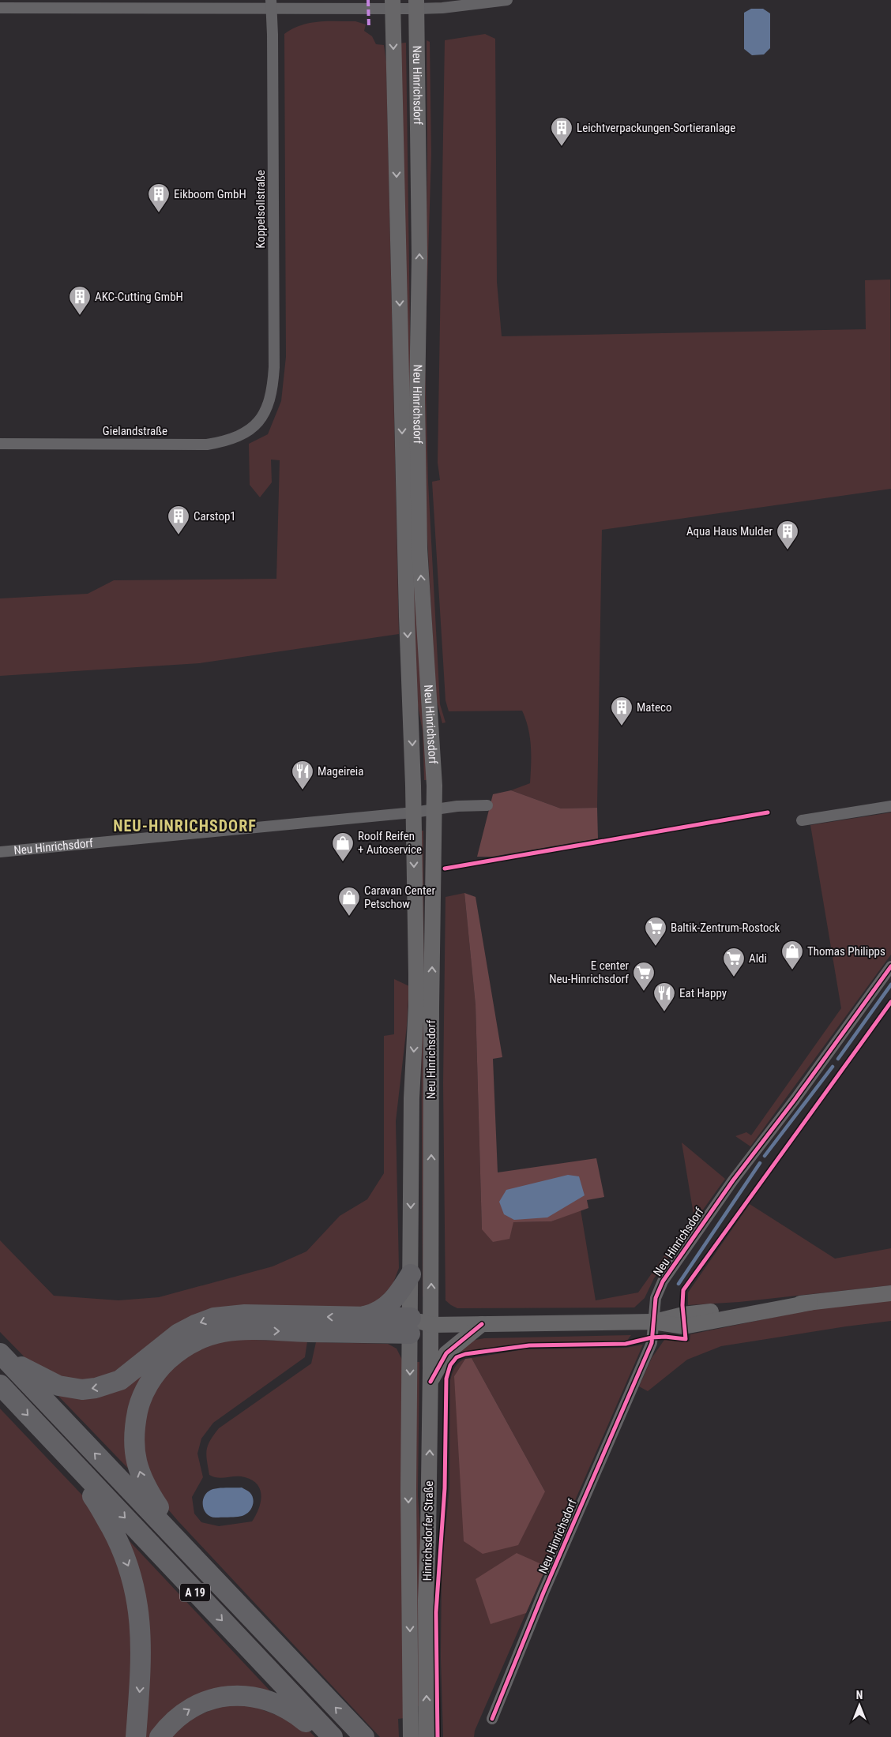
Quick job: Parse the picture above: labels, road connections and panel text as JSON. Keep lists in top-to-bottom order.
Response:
{
  "streets": {
    "highway": ["A 19"],
    "main road": ["Neu Hinrichsdorf", "Hinrichsdorfer Straße"],
    "street": ["Koppelsollstraße", "Gielandstraße"]
  },
  "crossings": [
    ["Neu Hinrichsdorf", "Hinrichsdorfer Straße"],
    ["Koppelsollstraße", "Gielandstraße"]
  ],
  "districts": ["NEU-HINRICHSDORF"],
  "places": {
    "building": [
      "Leichtverpackungen-Sortieranlage",
      "Eikboom GmbH",
      "AKC-Cutting GmbH",
      "Carstop1",
      "Aqua Haus Mulder",
      "Mateco"
    ],
    "restaurant": ["Mageireia", "Eat Happy"],
    "shop": ["Roolf Reifen + Autoservice", "Caravan Center Petschow", "Thomas Philipps"],
    "supermarket": ["Baltik-Zentrum-Rostock", "Aldi", "E center Neu-Hinrichsdorf"]
  },
  "north": "top"
}
